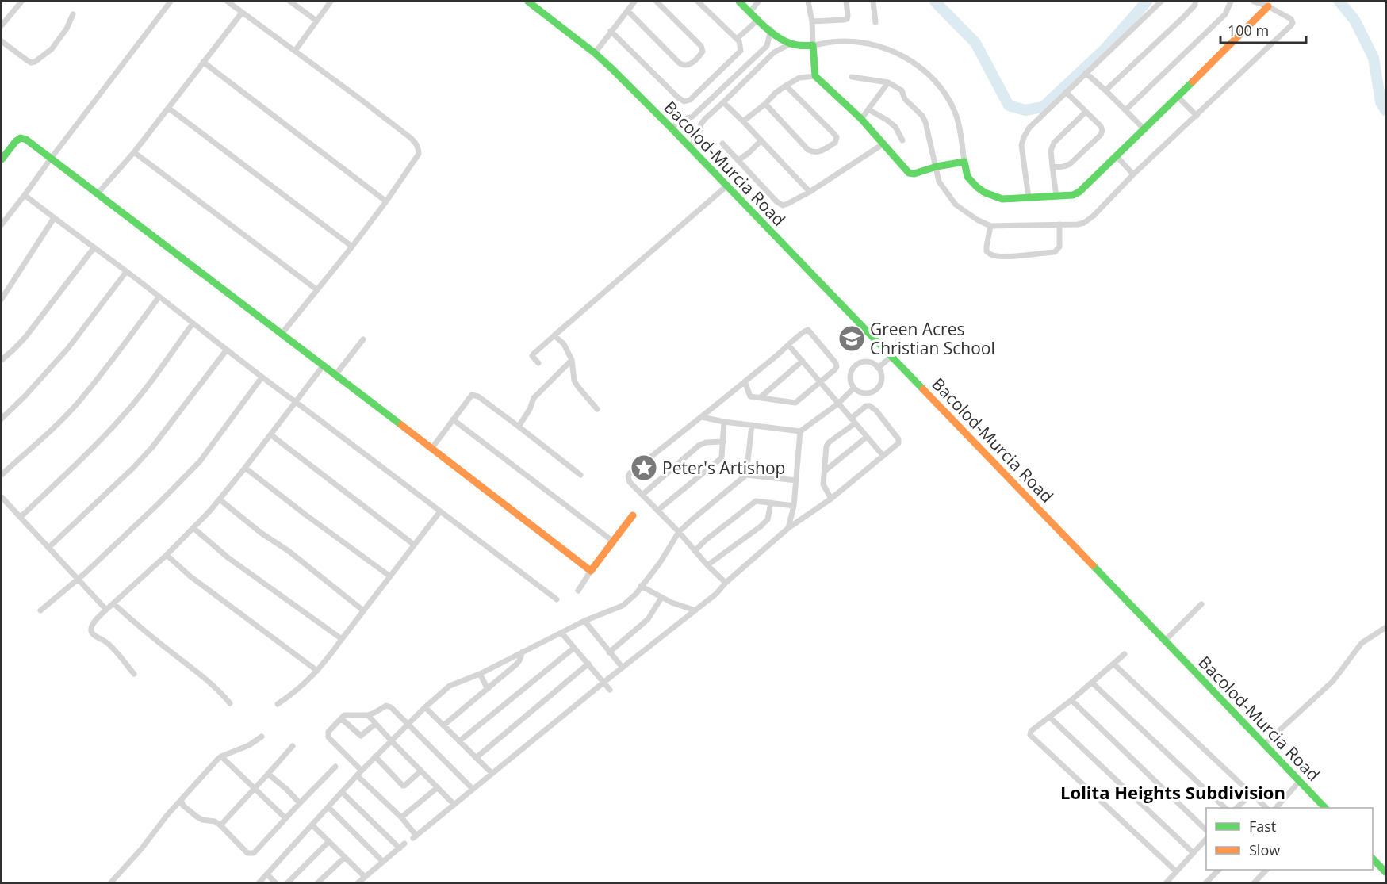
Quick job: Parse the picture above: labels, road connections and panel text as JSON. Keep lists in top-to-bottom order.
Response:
{
  "streets": {
    "street": ["Bacolod-Murcia Road"]
  },
  "districts": ["Lolita Heights Subdivision"],
  "places": {
    "school or university": ["Green Acres Christian School"],
    "place": ["Peter's Artishop"]
  },
  "legend": ["Fast", "Slow"],
  "scale_bar": "100 m"
}
